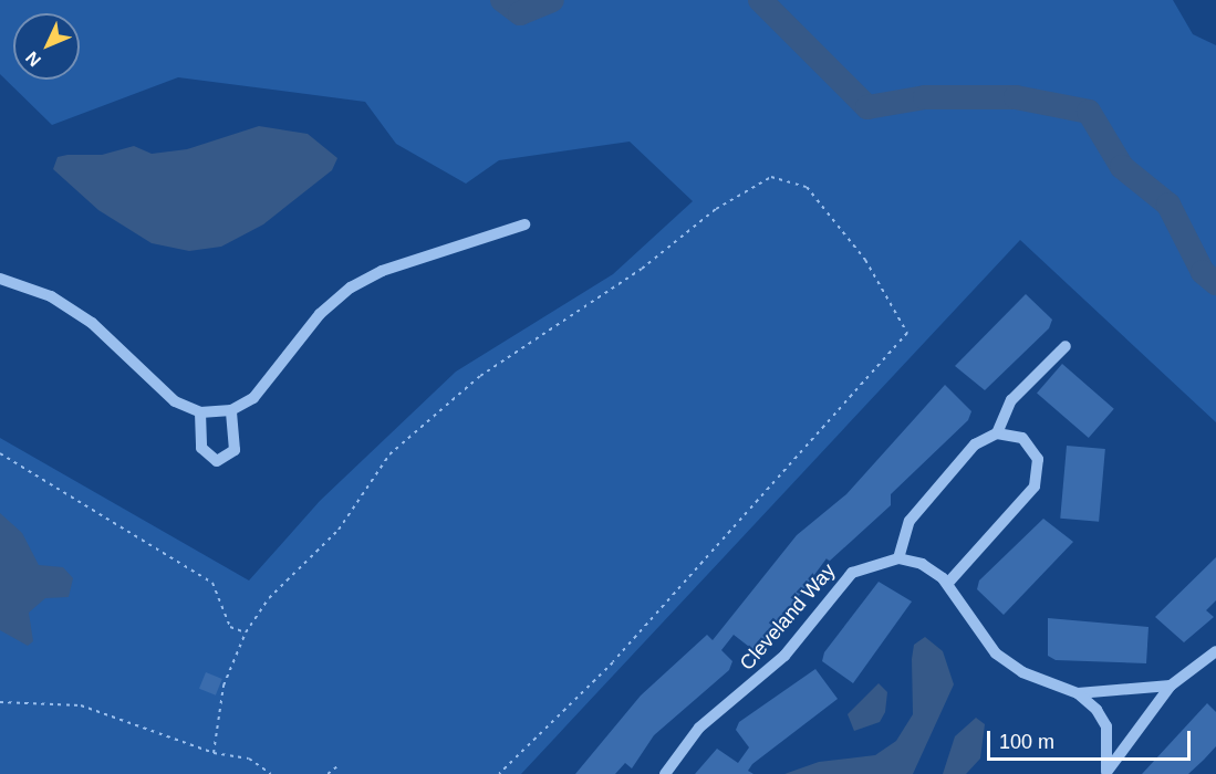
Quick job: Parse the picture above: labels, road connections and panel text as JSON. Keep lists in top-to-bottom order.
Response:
{
  "streets": {
    "street": ["Cleveland Way"]
  },
  "scale_bar": "100 m",
  "north": "bottom left"
}
